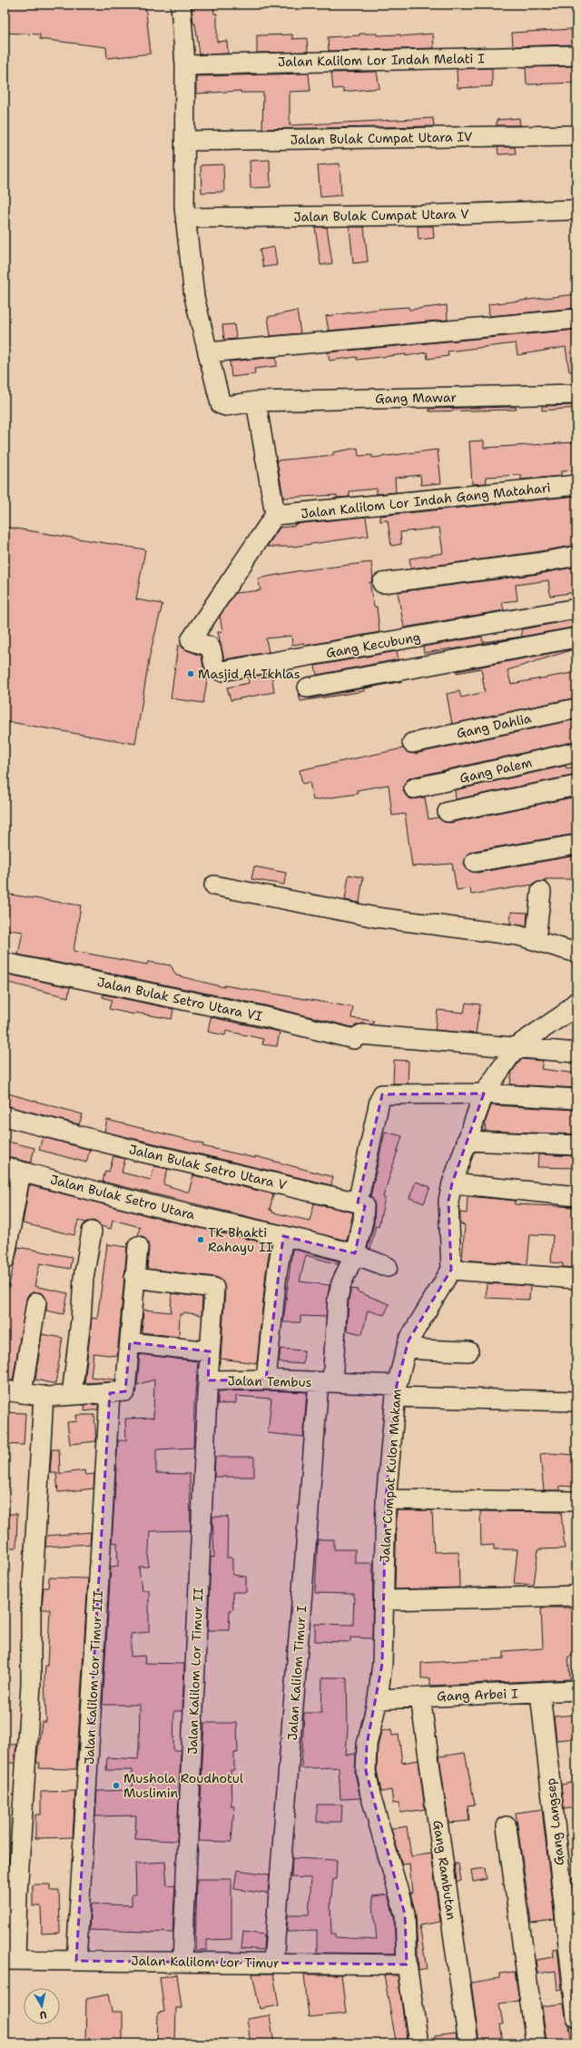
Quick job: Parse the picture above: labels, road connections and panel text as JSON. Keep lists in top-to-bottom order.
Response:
{
  "streets": {
    "street": [
      "Jalan Kalilom Lor Indah Melati I",
      "Jalan Bulak Cumpat Utara IV",
      "Jalan Bulak Cumpat Utara V",
      "Gang Mawar",
      "Jalan Kalilom Lor Indah Gang Matahari",
      "Gang Kecubung",
      "Gang Dahlia",
      "Gang Palem",
      "Jalan Bulak Setro Utara VI",
      "Jalan Bulak Setro Utara V",
      "Jalan Bulak Setro Utara",
      "Jalan Tembus",
      "Jalan Cumpat Kulon Makam",
      "Jalan Kalilom Lor Timur II",
      "Jalan Kalilom Timur I",
      "Jalan Kalilom Lor Timur III",
      "Gang Arbei I",
      "Gang Langsep",
      "Gang Rambutan",
      "Jalan Kalilom Lor Timur"
    ]
  },
  "crossings": [
    ["Jalan Kalilom Lor Indah Gang Matahari", "Gang Kecubung"],
    ["Jalan Bulak Setro Utara", "Jalan Kalilom Timur I"],
    ["Jalan Tembus", "Jalan Cumpat Kulon Makam"],
    ["Jalan Tembus", "Jalan Kalilom Lor Timur II"],
    ["Jalan Tembus", "Jalan Kalilom Timur I"],
    ["Jalan Cumpat Kulon Makam", "Gang Arbei I"],
    ["Jalan Cumpat Kulon Makam", "Jalan Kalilom Lor Timur"],
    ["Jalan Kalilom Lor Timur II", "Jalan Kalilom Lor Timur"],
    ["Jalan Kalilom Timur I", "Jalan Kalilom Lor Timur"],
    ["Jalan Kalilom Lor Timur III", "Jalan Kalilom Lor Timur"],
    ["Gang Arbei I", "Gang Langsep"],
    ["Gang Arbei I", "Gang Rambutan"]
  ],
  "places": ["Masjid Al Ikhlas", "TK Bhakti Rahayu II", "Mushola Roudhotul Muslimin"],
  "north": "bottom"
}
